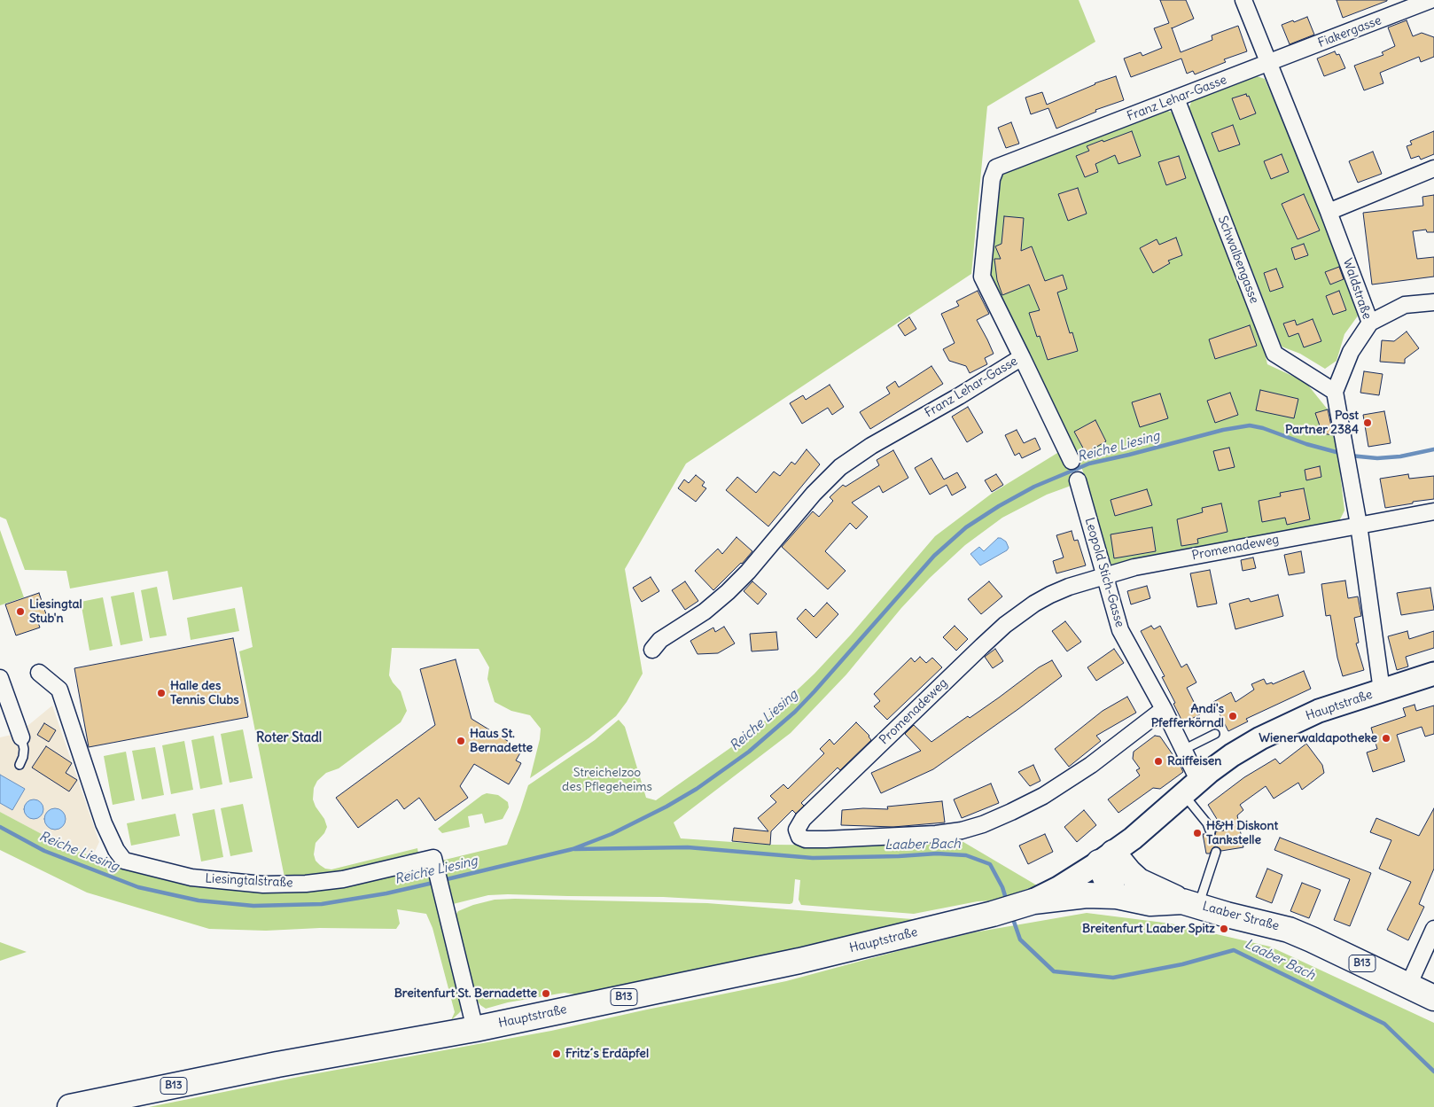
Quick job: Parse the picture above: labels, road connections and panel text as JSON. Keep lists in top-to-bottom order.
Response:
{
  "streets": {
    "main road": ["Hauptstraße", "Laaber Straße", "B13"],
    "street": [
      "Fiakergasse",
      "Franz Lehar-Gasse",
      "Schwalbengasse",
      "Waldstraße",
      "Promenadeweg",
      "Leopold Stich-Gasse",
      "Liesingtalstraße"
    ]
  },
  "crossings": [
    ["Fiakergasse", "Franz Lehar-Gasse"],
    ["Fiakergasse", "Waldstraße"],
    ["Franz Lehar-Gasse", "Schwalbengasse"],
    ["Franz Lehar-Gasse", "Waldstraße"],
    ["Schwalbengasse", "Waldstraße"],
    ["Promenadeweg", "Leopold Stich-Gasse"],
    ["Leopold Stich-Gasse", "Hauptstraße"],
    ["Hauptstraße", "Liesingtalstraße"],
    ["Hauptstraße", "Laaber Straße"]
  ],
  "districts": ["Roter Stadl"],
  "water": ["Reiche Liesing", "Laaber Bach"],
  "parks": ["Streichelzoo des Pflegeheims"],
  "places": [
    "Post Partner 2384",
    "Liesingtal Stub'n",
    "Halle des Tennis Clubs",
    "Andi's Pfefferkörndl",
    "Wienerwaldapotheke",
    "Haus St. Bernadette",
    "Raiffeisen",
    "H&H Diskont Tankstelle",
    "Breitenfurt Laaber Spitz",
    "Breitenfurt St. Bernadette",
    "Fritz´s Erdäpfel"
  ]
}
